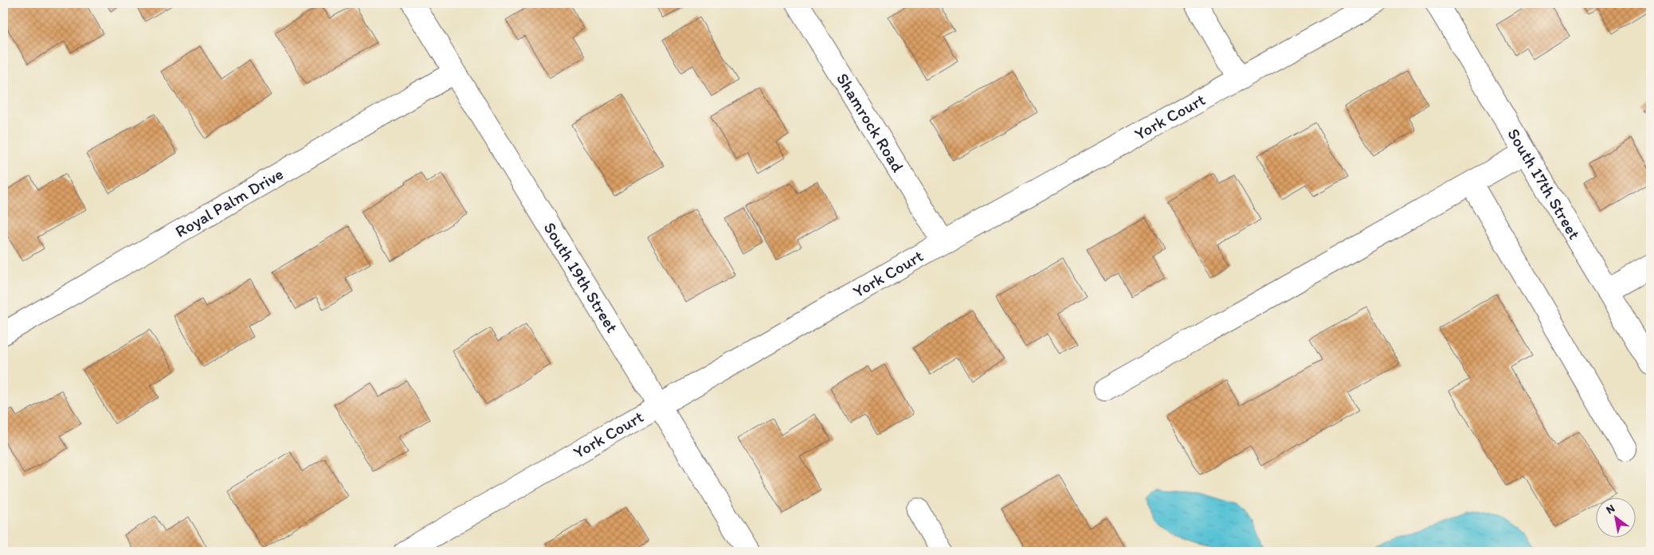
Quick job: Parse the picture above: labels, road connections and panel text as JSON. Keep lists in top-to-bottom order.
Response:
{
  "streets": {
    "street": [
      "York Court",
      "Shamrock Road",
      "South 17th Street",
      "Royal Palm Drive",
      "South 19th Street"
    ]
  },
  "crossings": [
    ["York Court", "Shamrock Road"],
    ["York Court", "South 19th Street"],
    ["Royal Palm Drive", "South 19th Street"]
  ],
  "north": "top left"
}
